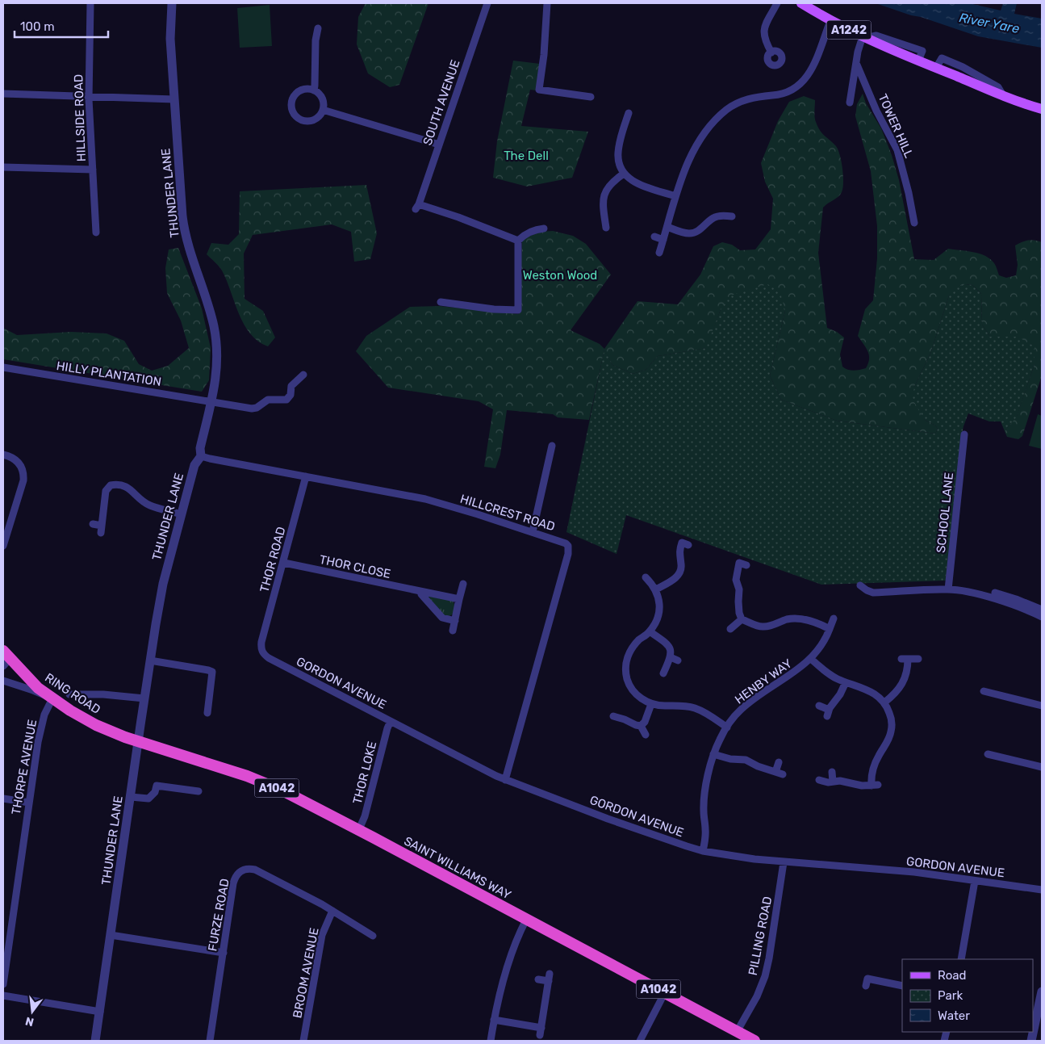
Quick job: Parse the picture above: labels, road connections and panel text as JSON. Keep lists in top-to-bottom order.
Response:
{
  "streets": {
    "highway": ["RING ROAD", "A1042", "SAINT WILLIAMS WAY"],
    "main road": ["A1242"],
    "street": [
      "SOUTH AVENUE",
      "HILLSIDE ROAD",
      "TOWER HILL",
      "THUNDER LANE",
      "HILLY PLANTATION",
      "HILLCREST ROAD",
      "SCHOOL LANE",
      "THOR ROAD",
      "THOR CLOSE",
      "HENBY WAY",
      "GORDON AVENUE",
      "THORPE AVENUE",
      "THOR LOKE",
      "FURZE ROAD",
      "PILLING ROAD",
      "BROOM AVENUE"
    ]
  },
  "crossings": [
    ["THUNDER LANE", "HILLY PLANTATION"],
    ["THUNDER LANE", "HILLCREST ROAD"],
    ["THUNDER LANE", "RING ROAD"],
    ["THUNDER LANE", "SAINT WILLIAMS WAY"],
    ["HILLCREST ROAD", "THOR ROAD"],
    ["HILLCREST ROAD", "GORDON AVENUE"],
    ["THOR ROAD", "THOR CLOSE"],
    ["THOR ROAD", "GORDON AVENUE"],
    ["HENBY WAY", "GORDON AVENUE"],
    ["GORDON AVENUE", "THOR LOKE"],
    ["GORDON AVENUE", "PILLING ROAD"],
    ["RING ROAD", "THORPE AVENUE"],
    ["RING ROAD", "SAINT WILLIAMS WAY"],
    ["THOR LOKE", "SAINT WILLIAMS WAY"],
    ["SAINT WILLIAMS WAY", "PILLING ROAD"],
    ["FURZE ROAD", "BROOM AVENUE"]
  ],
  "water": ["River Yare"],
  "parks": ["The Dell", "Weston Wood"],
  "legend": ["Road", "Park", "Water"],
  "scale_bar": "100 m",
  "north": "bottom"
}
